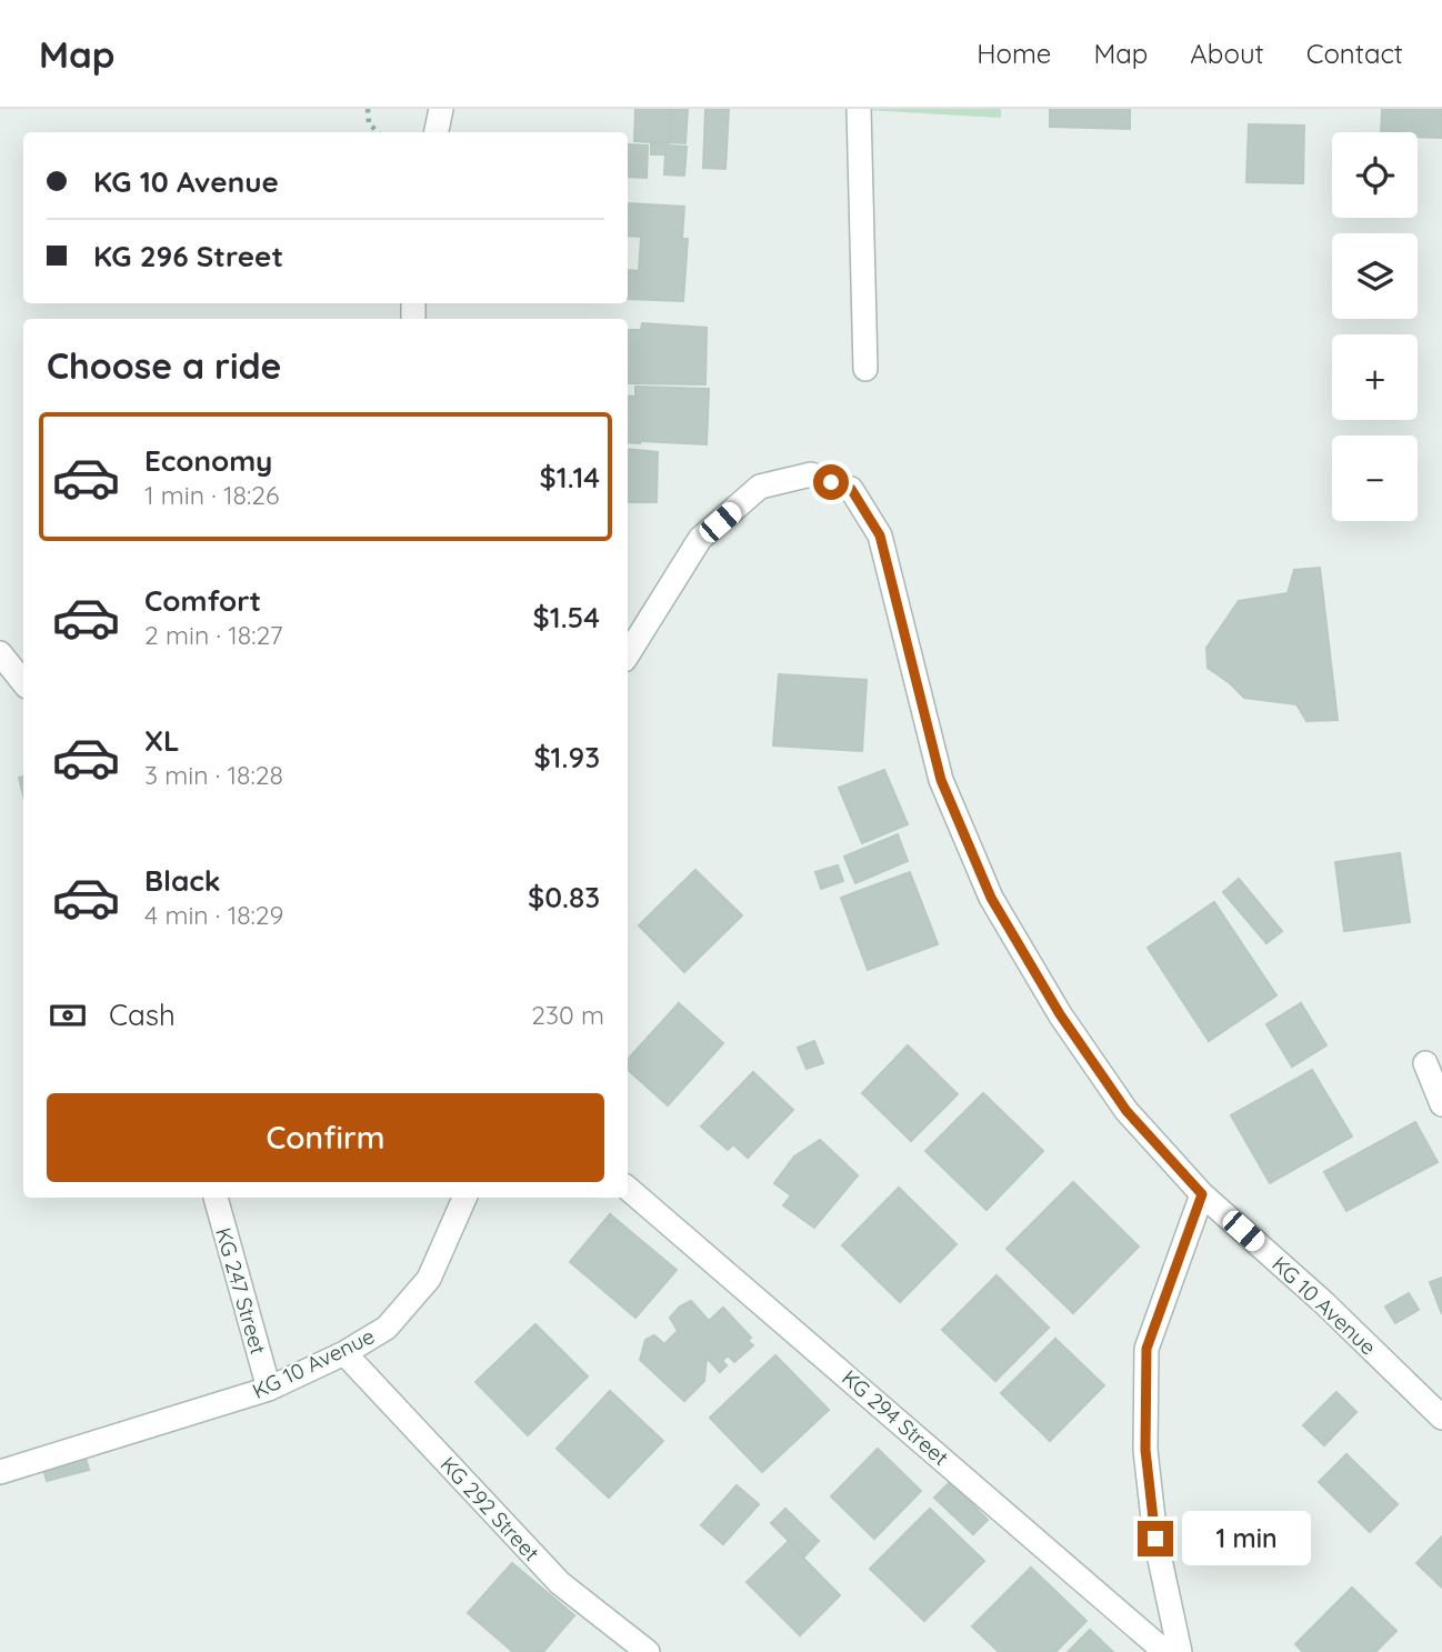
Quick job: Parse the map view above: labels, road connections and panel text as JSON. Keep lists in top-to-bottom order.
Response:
{
  "streets": {
    "street": [
      "KG 247 Street",
      "KG 10 Avenue",
      "KG 294 Street",
      "KG 292 Street"
    ]
  },
  "crossings": [
    ["KG 247 Street", "KG 10 Avenue"],
    ["KG 10 Avenue", "KG 292 Street"]
  ],
  "page": {
    "header": "Map",
    "nav": [
      "Home",
      "Map",
      "About",
      "Contact"
    ],
    "map_buttons": ["+", "−"],
    "banner": ["KG 10 Avenue", "KG 296 Street"],
    "heading": "Choose a ride",
    "list": [
      {
        "name": "Economy",
        "note": "1 min · 18:26",
        "value": "$1.14"
      },
      {
        "name": "Comfort",
        "note": "2 min · 18:27",
        "value": "$1.54"
      },
      {
        "name": "XL",
        "note": "3 min · 18:28",
        "value": "$1.93"
      },
      {
        "name": "Black",
        "note": "4 min · 18:29",
        "value": "$0.83"
      }
    ],
    "pay": ["Cash", "230 m"],
    "buttons": "Confirm",
    "bubble": "1 min"
  }
}
